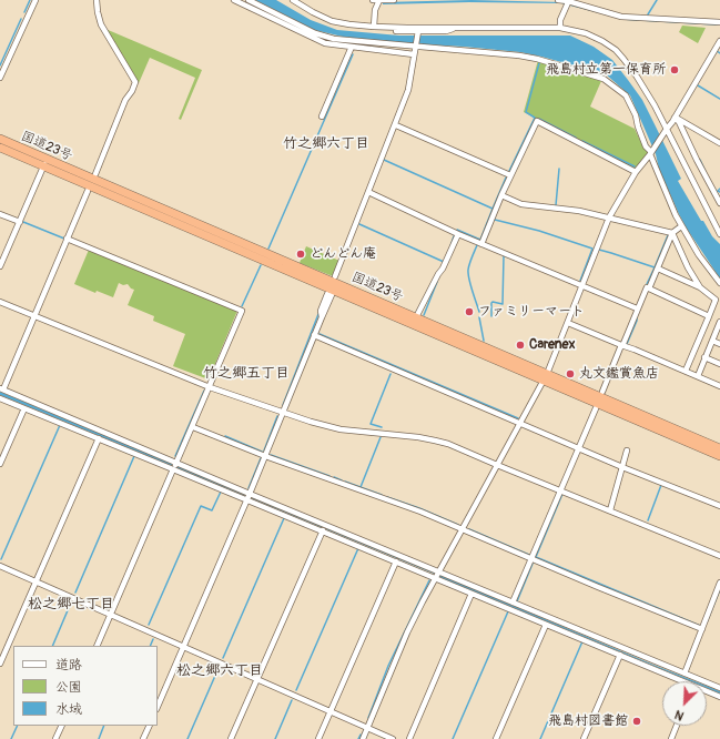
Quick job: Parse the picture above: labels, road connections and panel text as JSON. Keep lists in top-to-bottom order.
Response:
{
  "streets": {
    "highway": ["国道23号"]
  },
  "districts": [
    "竹之郷六丁目",
    "竹之郷五丁目",
    "松之郷七丁目",
    "松之郷六丁目"
  ],
  "places": [
    "飛島村立第一保育所",
    "どんどん庵",
    "ファミリーマート",
    "Carenex",
    "丸文鑑賞魚店",
    "飛島村図書館"
  ],
  "legend": ["道路", "公園", "水域"],
  "north": "bottom left"
}
